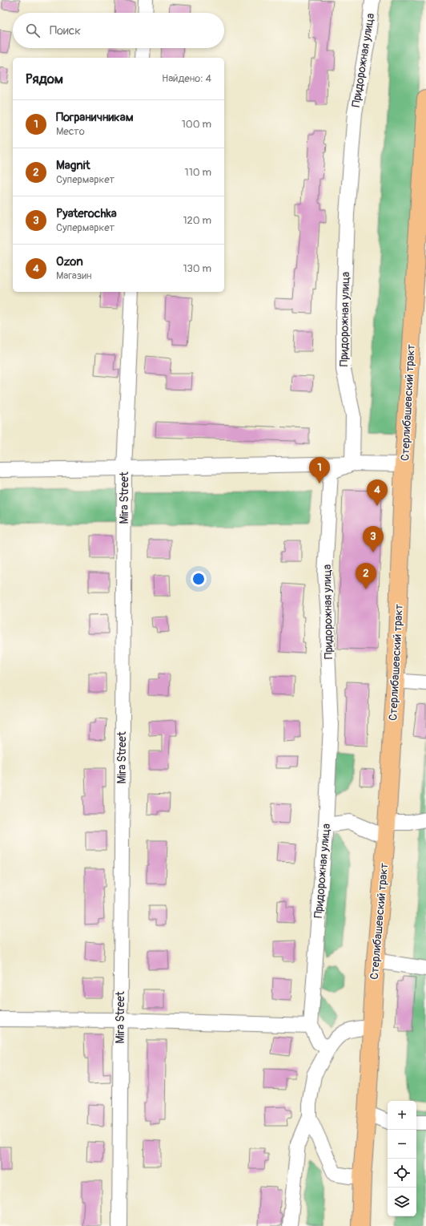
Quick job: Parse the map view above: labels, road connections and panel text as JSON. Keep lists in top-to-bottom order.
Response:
{
  "streets": {
    "main road": ["Стерлибашевский тракт"],
    "street": ["Придорожная улица", "Mira Street"]
  },
  "page": {
    "search": "Поиск",
    "heading": ["Рядом", "Найдено: 4"],
    "list": [
      {
        "mark": "1",
        "name": "Пограничникам",
        "note": "Место",
        "value": "100 m"
      },
      {
        "mark": "2",
        "name": "Magnit",
        "note": "Супермаркет",
        "value": "110 m"
      },
      {
        "mark": "3",
        "name": "Pyaterochka",
        "note": "Супермаркет",
        "value": "120 m"
      },
      {
        "mark": "4",
        "name": "Ozon",
        "note": "Магазин",
        "value": "130 m"
      }
    ],
    "pins": [
      "1",
      "4",
      "3",
      "2"
    ],
    "map_buttons": ["+", "−"]
  }
}
